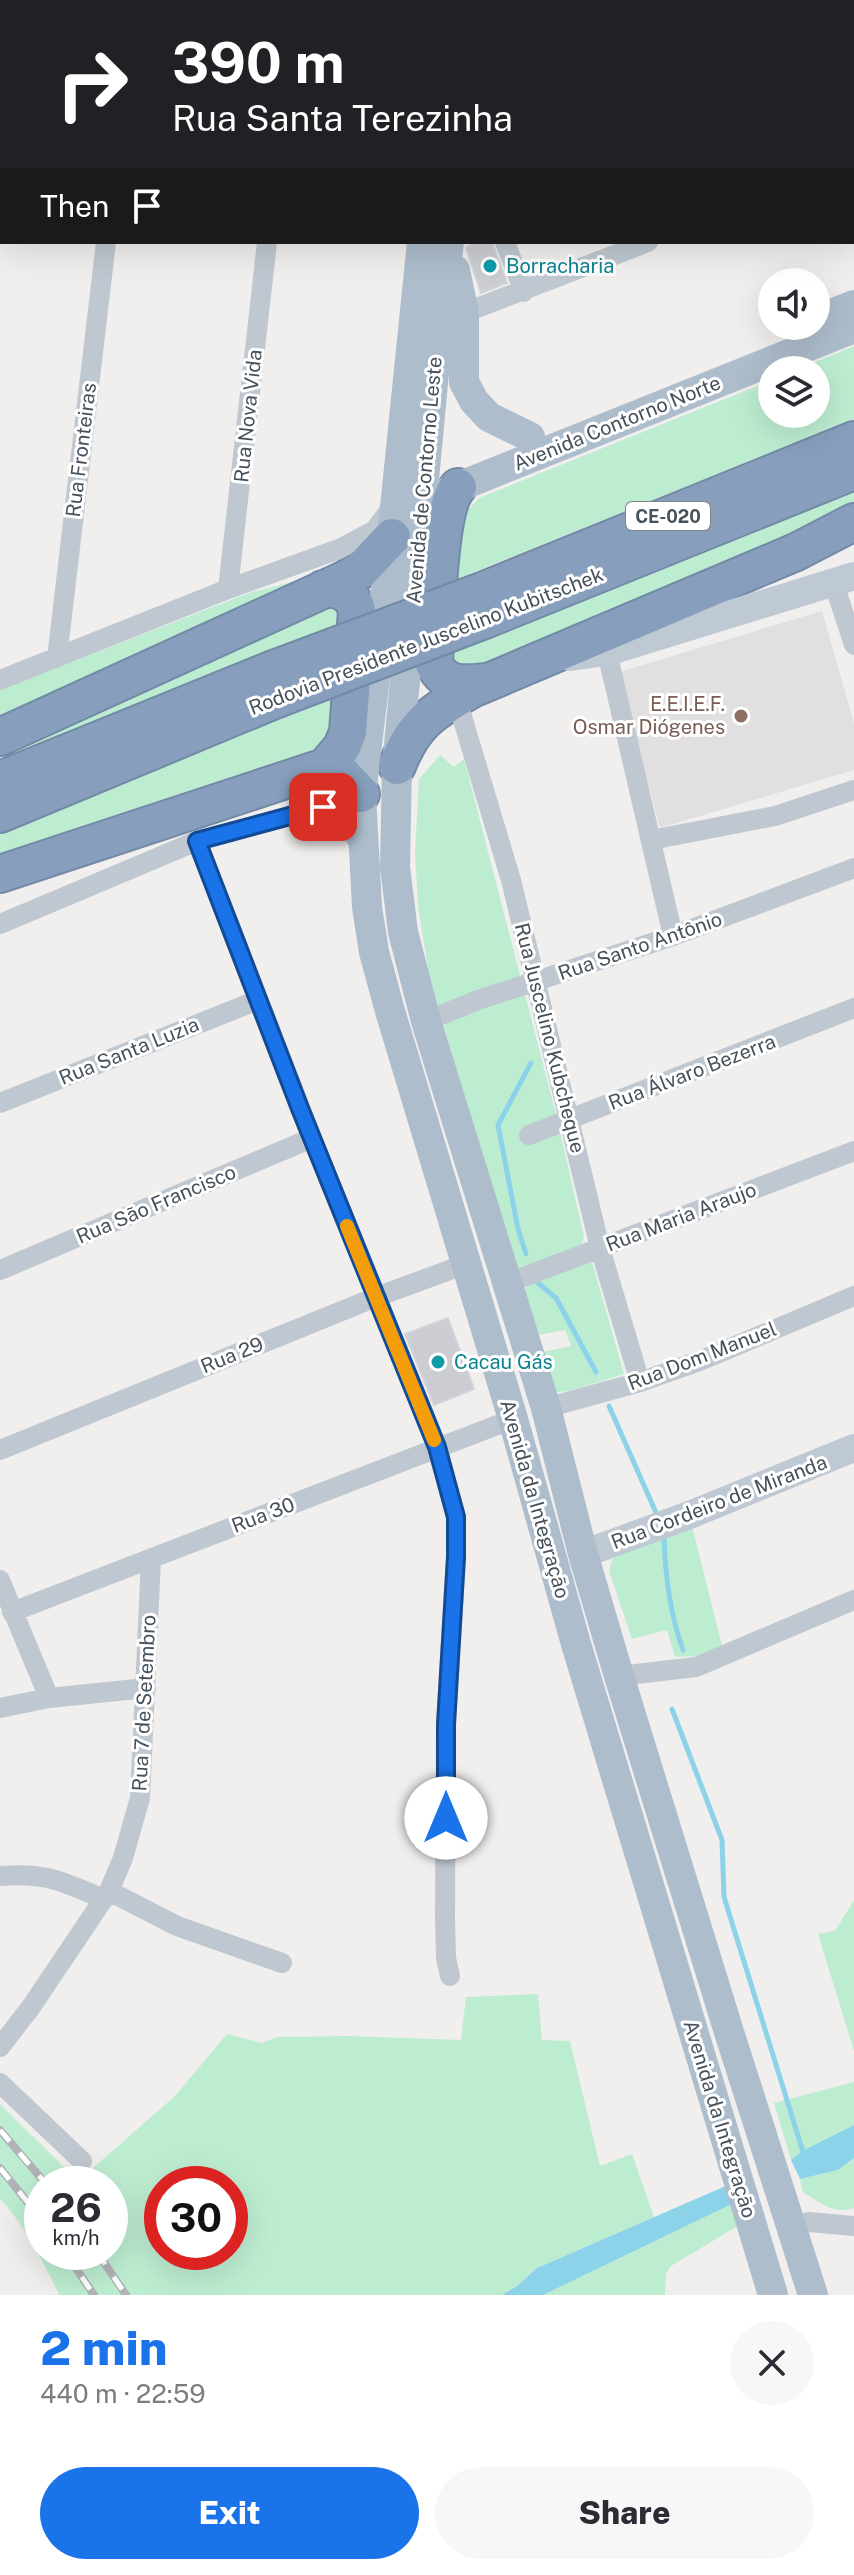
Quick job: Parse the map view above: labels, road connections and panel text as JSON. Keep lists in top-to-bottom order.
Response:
{
  "streets": {
    "highway": ["CE-020", "Rodovia Presidente Juscelino Kubitschek"],
    "main road": ["Avenida Contorno Norte", "Avenida de Contorno Leste", "Avenida da Integração"],
    "street": [
      "Rua Nova Vida",
      "Rua Fronteiras",
      "Rua Santo Antônio",
      "Rua Juscelino Kubcheque",
      "Rua Santa Luzia",
      "Rua Álvaro Bezerra",
      "Rua São Francisco",
      "Rua Maria Araujo",
      "Rua 29",
      "Rua Dom Manuel",
      "Rua Cordeiro de Miranda",
      "Rua 30",
      "Rua 7 de Setembro"
    ]
  },
  "crossings": [
    ["Avenida Contorno Norte", "Avenida de Contorno Leste"],
    ["Avenida de Contorno Leste", "Avenida da Integração"],
    ["Rua Santo Antônio", "Rua Juscelino Kubcheque"],
    ["Rua Santo Antônio", "Avenida da Integração"],
    ["Rua Juscelino Kubcheque", "Rua Álvaro Bezerra"],
    ["Rua Juscelino Kubcheque", "Rua Maria Araujo"],
    ["Rua Juscelino Kubcheque", "Rua Dom Manuel"],
    ["Rua Maria Araujo", "Avenida da Integração"],
    ["Rua 29", "Avenida da Integração"],
    ["Rua Dom Manuel", "Avenida da Integração"],
    ["Avenida da Integração", "Rua Cordeiro de Miranda"],
    ["Avenida da Integração", "Rua 30"],
    ["Rua 30", "Rua 7 de Setembro"]
  ],
  "places": ["Borracharia", "E.E.I.E.F. Osmar Diógenes", "Cacau Gás"],
  "page": {
    "turn": ["390 m", "Rua Santa Terezinha"],
    "then": "Then",
    "speed": "26 km/h",
    "limit": "30",
    "heading": ["2 min", "440 m · 22:59"],
    "buttons": ["Exit", "Share"]
  }
}
